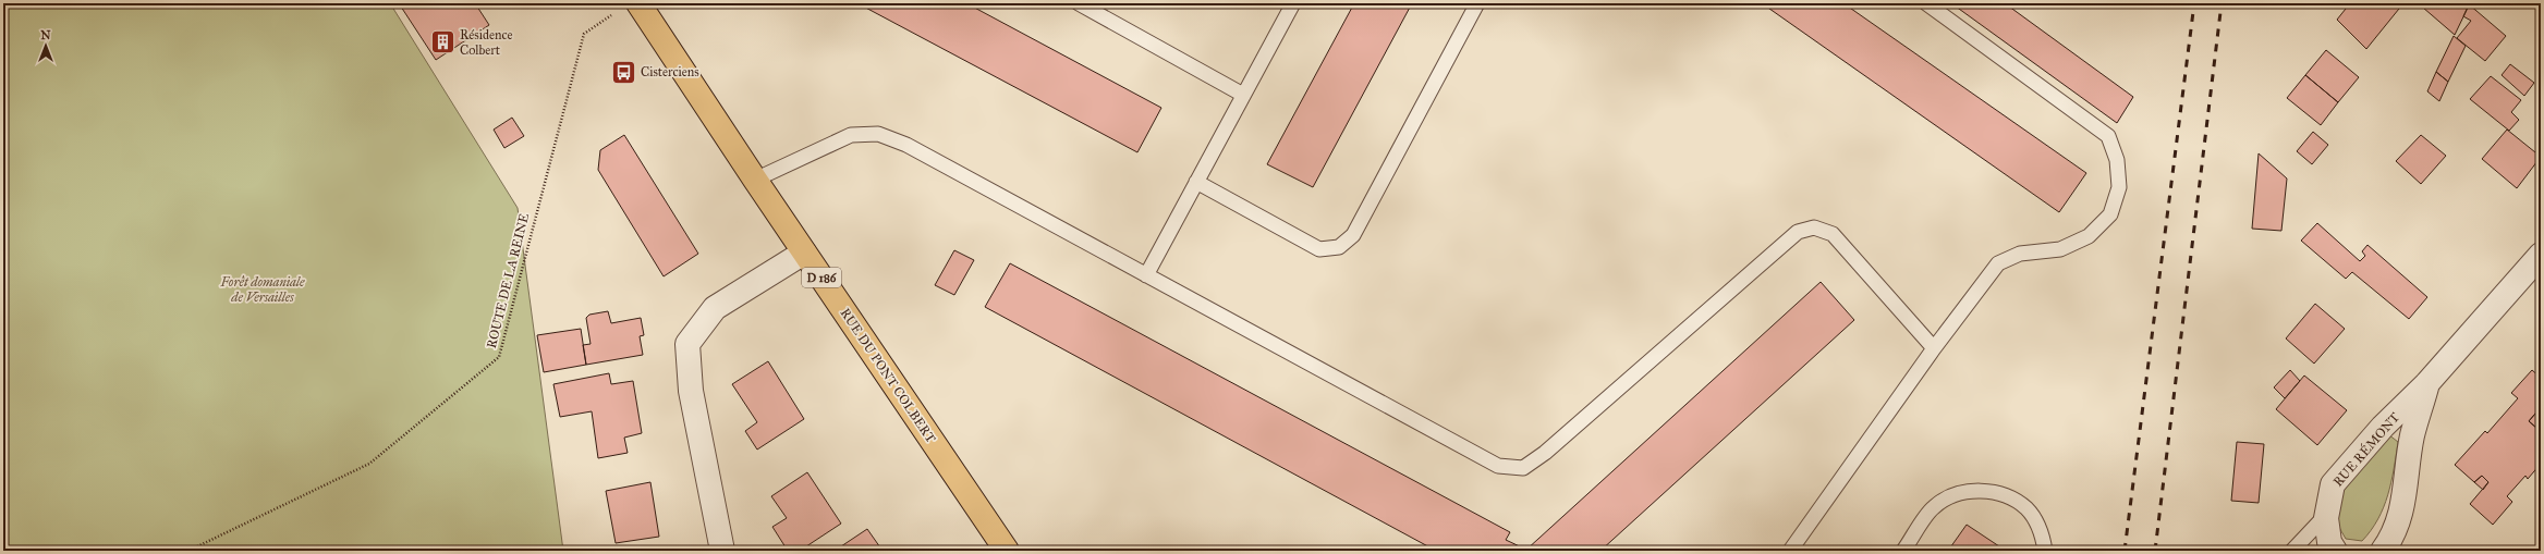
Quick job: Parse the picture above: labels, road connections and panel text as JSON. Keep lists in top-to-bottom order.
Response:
{
  "streets": {
    "main road": ["D 186", "RUE DU PONT COLBERT"],
    "street": ["RUE RÉMONT"],
    "path": ["ROUTE DE LA REINE"]
  },
  "parks": ["Forêt domaniale de Versailles"],
  "places": {
    "building": ["Résidence Colbert"],
    "bus stop": ["Cisterciens"]
  },
  "north": "top"
}
